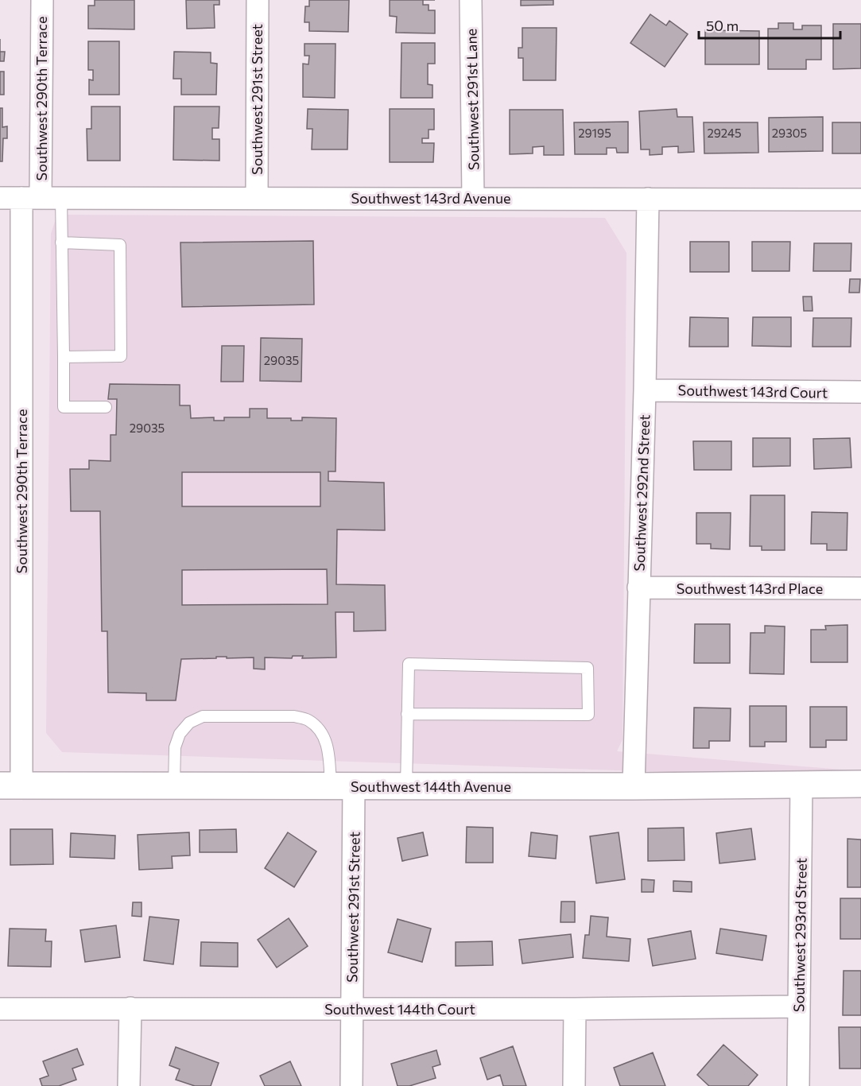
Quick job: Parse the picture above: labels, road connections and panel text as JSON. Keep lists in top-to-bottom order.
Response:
{
  "streets": {
    "street": [
      "Southwest 290th Terrace",
      "Southwest 291st Street",
      "Southwest 291st Lane",
      "Southwest 143rd Avenue",
      "Southwest 143rd Court",
      "Southwest 292nd Street",
      "Southwest 143rd Place",
      "Southwest 144th Avenue",
      "Southwest 293rd Street",
      "Southwest 144th Court"
    ]
  },
  "crossings": [
    ["Southwest 290th Terrace", "Southwest 143rd Avenue"],
    ["Southwest 290th Terrace", "Southwest 144th Avenue"],
    ["Southwest 291st Street", "Southwest 143rd Avenue"],
    ["Southwest 291st Street", "Southwest 144th Avenue"],
    ["Southwest 291st Street", "Southwest 144th Court"],
    ["Southwest 291st Lane", "Southwest 143rd Avenue"],
    ["Southwest 143rd Avenue", "Southwest 292nd Street"],
    ["Southwest 143rd Court", "Southwest 292nd Street"],
    ["Southwest 292nd Street", "Southwest 143rd Place"],
    ["Southwest 292nd Street", "Southwest 144th Avenue"],
    ["Southwest 144th Avenue", "Southwest 293rd Street"],
    ["Southwest 293rd Street", "Southwest 144th Court"]
  ],
  "house_numbers": [
    "29195",
    "29245",
    "29305",
    "29035",
    "29035"
  ],
  "scale_bar": "50 m"
}
